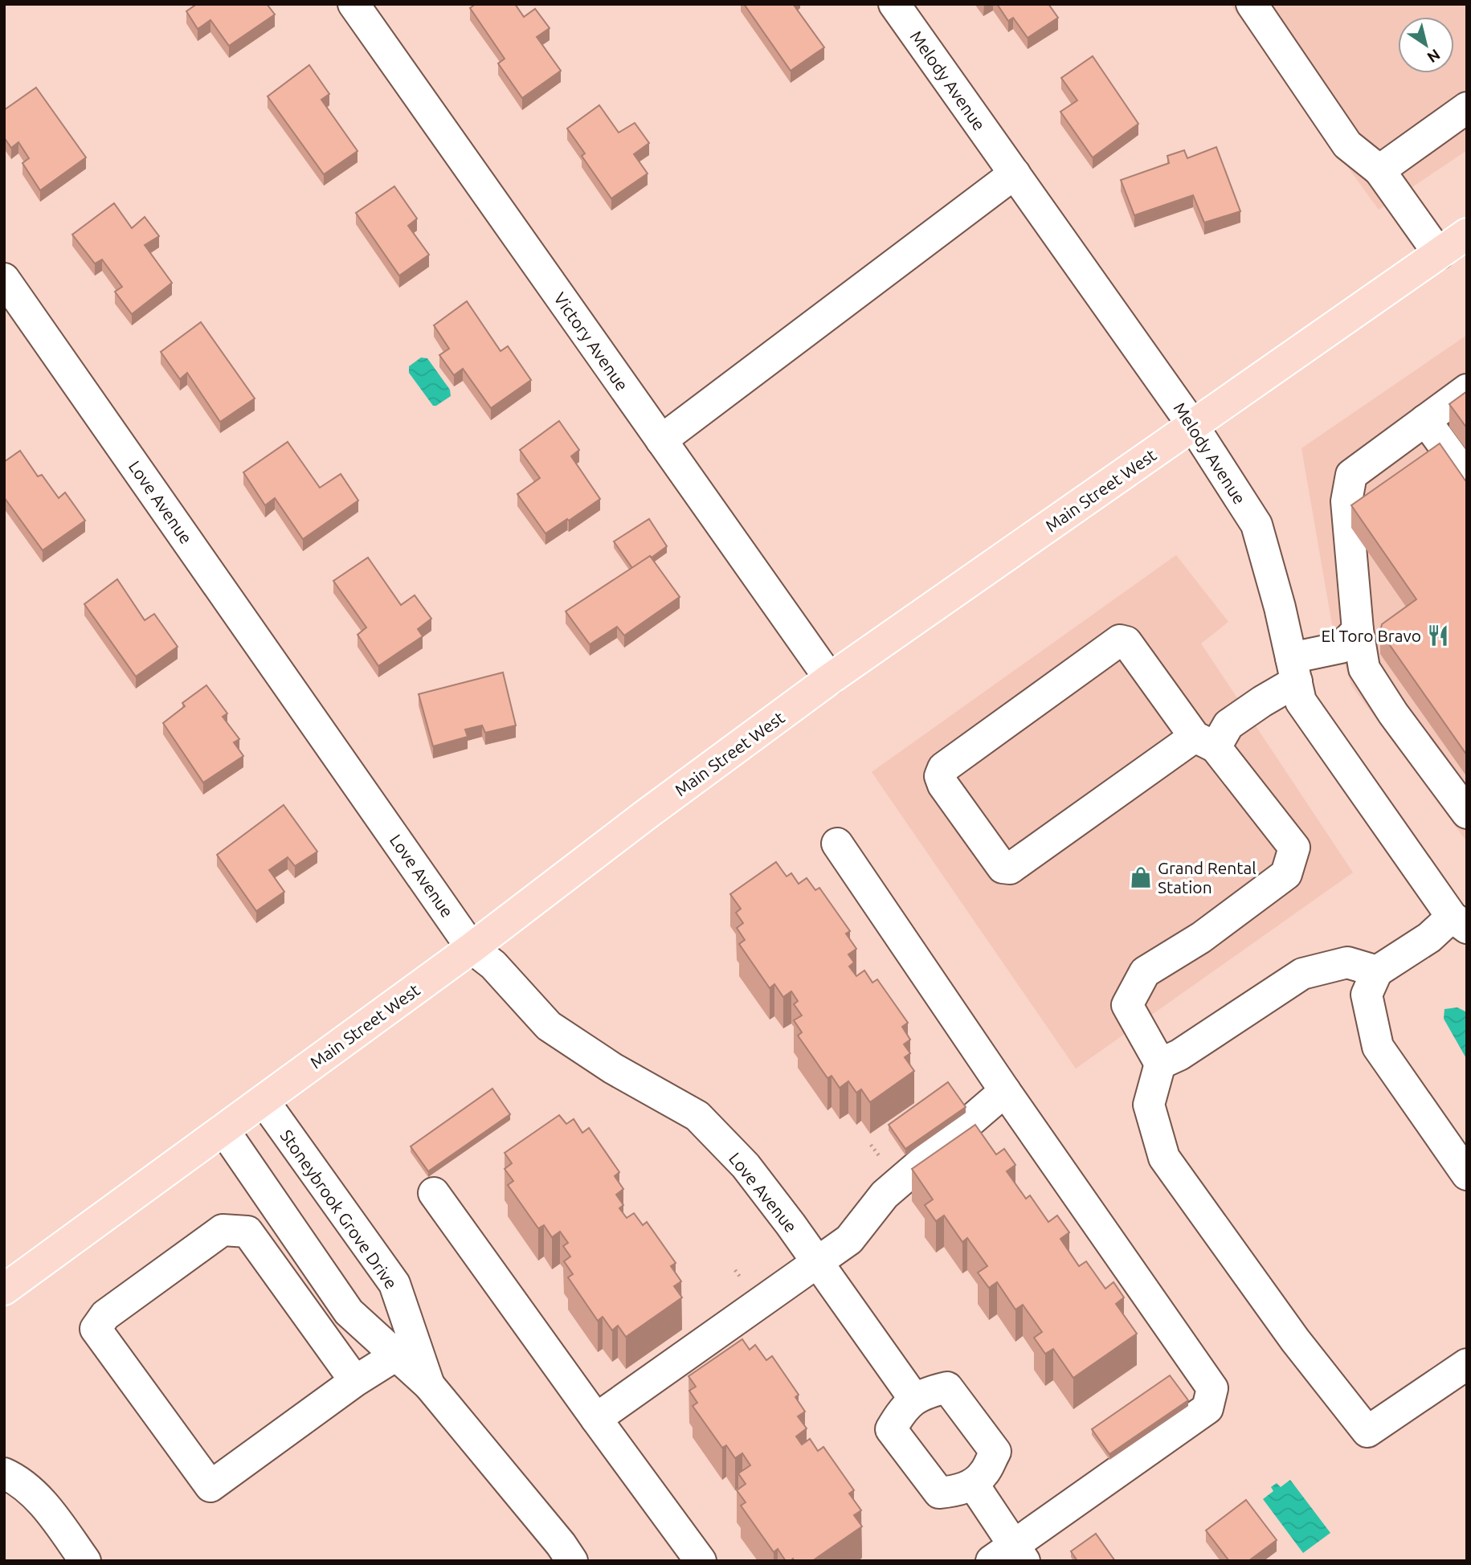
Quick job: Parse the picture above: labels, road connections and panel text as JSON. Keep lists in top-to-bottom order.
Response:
{
  "streets": {
    "main road": ["Main Street West"],
    "street": [
      "Melody Avenue",
      "Victory Avenue",
      "Love Avenue",
      "Stoneybrook Grove Drive"
    ]
  },
  "crossings": [
    ["Melody Avenue", "Main Street West"],
    ["Victory Avenue", "Main Street West"],
    ["Main Street West", "Love Avenue"],
    ["Main Street West", "Stoneybrook Grove Drive"]
  ],
  "places": {
    "restaurant": ["El Toro Bravo"],
    "shop": ["Grand Rental Station"]
  },
  "north": "bottom right"
}
